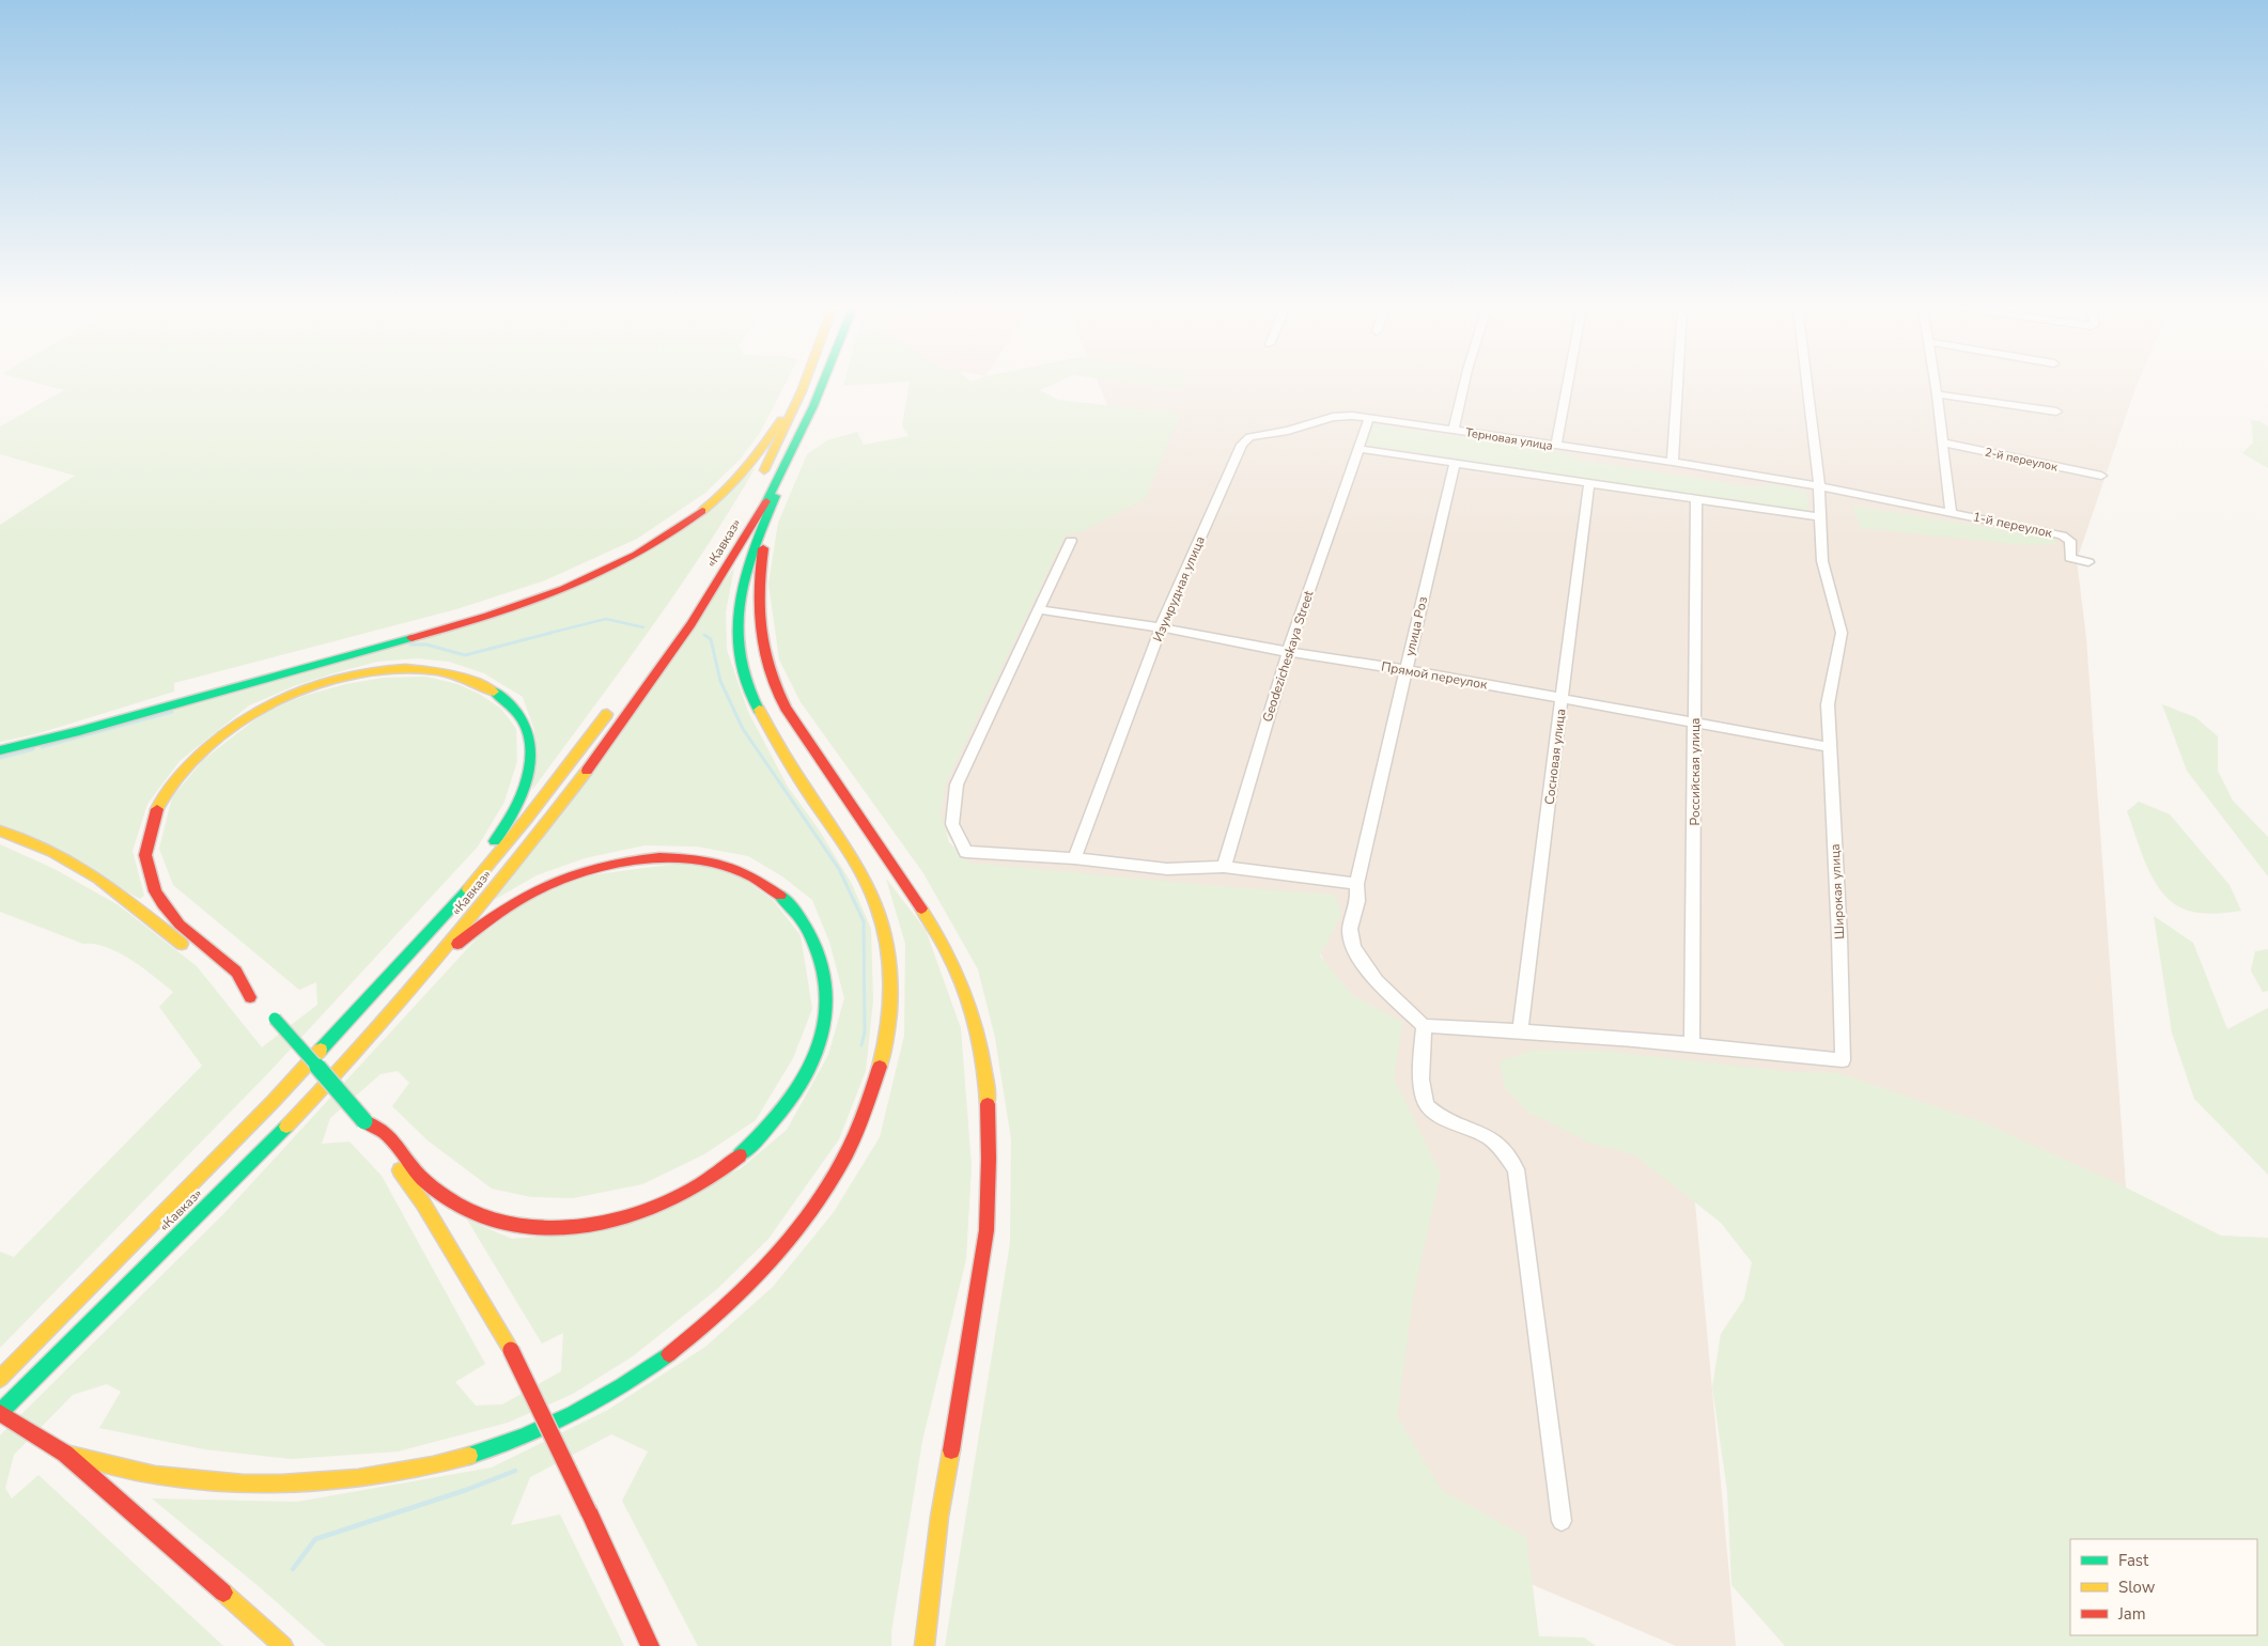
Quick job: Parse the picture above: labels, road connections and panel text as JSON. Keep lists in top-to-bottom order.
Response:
{
  "streets": {
    "main road": ["«Кавказ»"],
    "street": [
      "Терновая улица",
      "2-й переулок",
      "1-й переулок",
      "Изумрудная улица",
      "улица Роз",
      "Geodezicheskaya Street",
      "Прямой переулок",
      "Сосновая улица",
      "Российская улица",
      "Широкая улица"
    ]
  },
  "crossings": [
    ["Терновая улица", "1-й переулок"],
    ["Терновая улица", "Изумрудная улица"],
    ["Терновая улица", "Широкая улица"],
    ["Изумрудная улица", "Прямой переулок"],
    ["улица Роз", "Прямой переулок"],
    ["улица Роз", "Широкая улица"],
    ["Geodezicheskaya Street", "Прямой переулок"],
    ["Прямой переулок", "Сосновая улица"],
    ["Прямой переулок", "Российская улица"],
    ["Прямой переулок", "Широкая улица"],
    ["Сосновая улица", "Широкая улица"],
    ["Российская улица", "Широкая улица"]
  ],
  "legend": ["Fast", "Slow", "Jam"]
}
